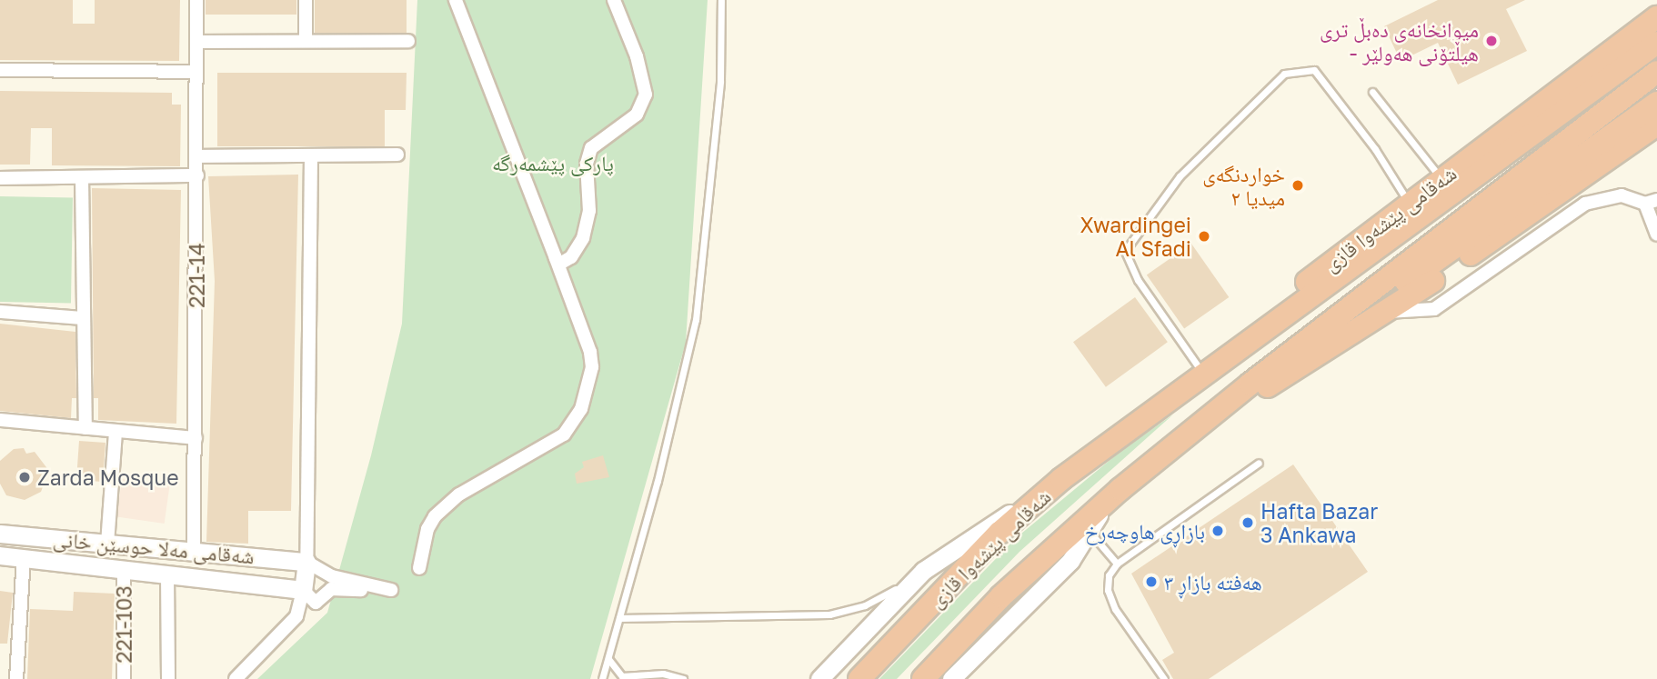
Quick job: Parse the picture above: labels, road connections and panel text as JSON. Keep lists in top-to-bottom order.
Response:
{
  "streets": {
    "highway": ["شەقامی پێشەوا قازی"],
    "street": ["221-14", "شەقامی مەلا حوسێن خانی", "221-103"]
  },
  "crossings": [
    ["221-14", "شەقامی مەلا حوسێن خانی"],
    ["شەقامی مەلا حوسێن خانی", "221-103"]
  ],
  "parks": ["پارکی پێشمەرگە"],
  "places": [
    "میوانخانەی دەبڵ تری - هیڵتۆنی هەولێر",
    "خواردنگەی میدیا ٢",
    "Xwardingei Al Sfadi",
    "Zarda Mosque",
    "Hafta Bazar 3 Ankawa",
    "بازاڕی هاوچەرخ",
    "هەفتە بازاڕ ٣"
  ]
}
